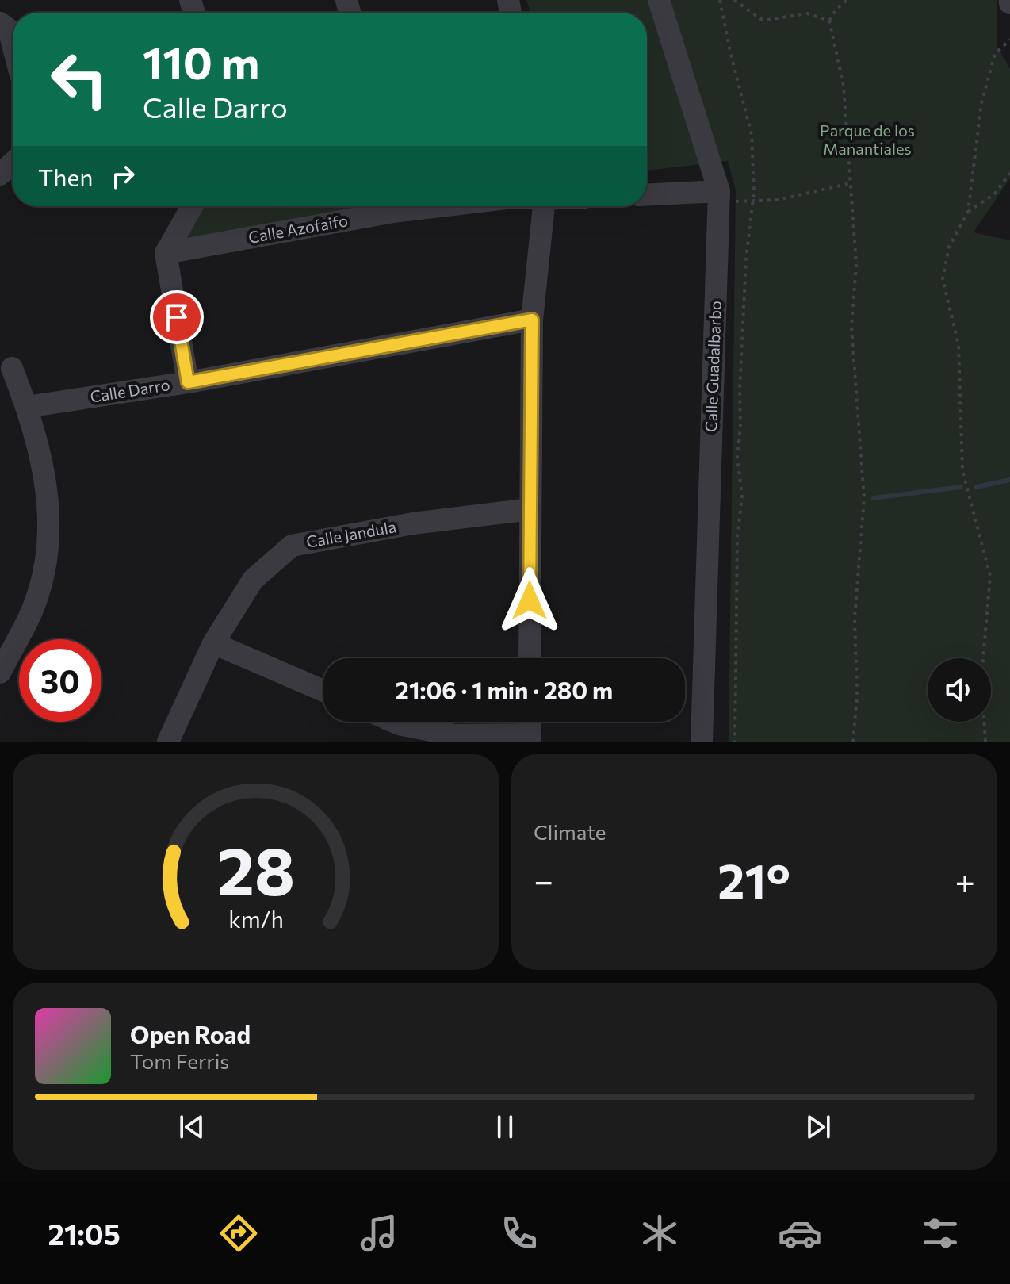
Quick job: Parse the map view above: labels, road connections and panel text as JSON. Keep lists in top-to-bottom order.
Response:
{
  "streets": {
    "street": [
      "Calle Azofaifo",
      "Calle Guadalbarbo",
      "Calle Darro",
      "Calle Jandula"
    ]
  },
  "parks": ["Parque de los Manantiales"],
  "page": {
    "turn": ["110 m", "Calle Darro"],
    "then": "Then",
    "limit": "30",
    "trip": "21:06 · 1 min · 280 m",
    "tile": "Climate",
    "heat": ["−", "21°", "+"],
    "song": ["Open Road", "Tom Ferris"],
    "tabs": "21:05",
    "gauge": ["28", "km/h"]
  }
}
